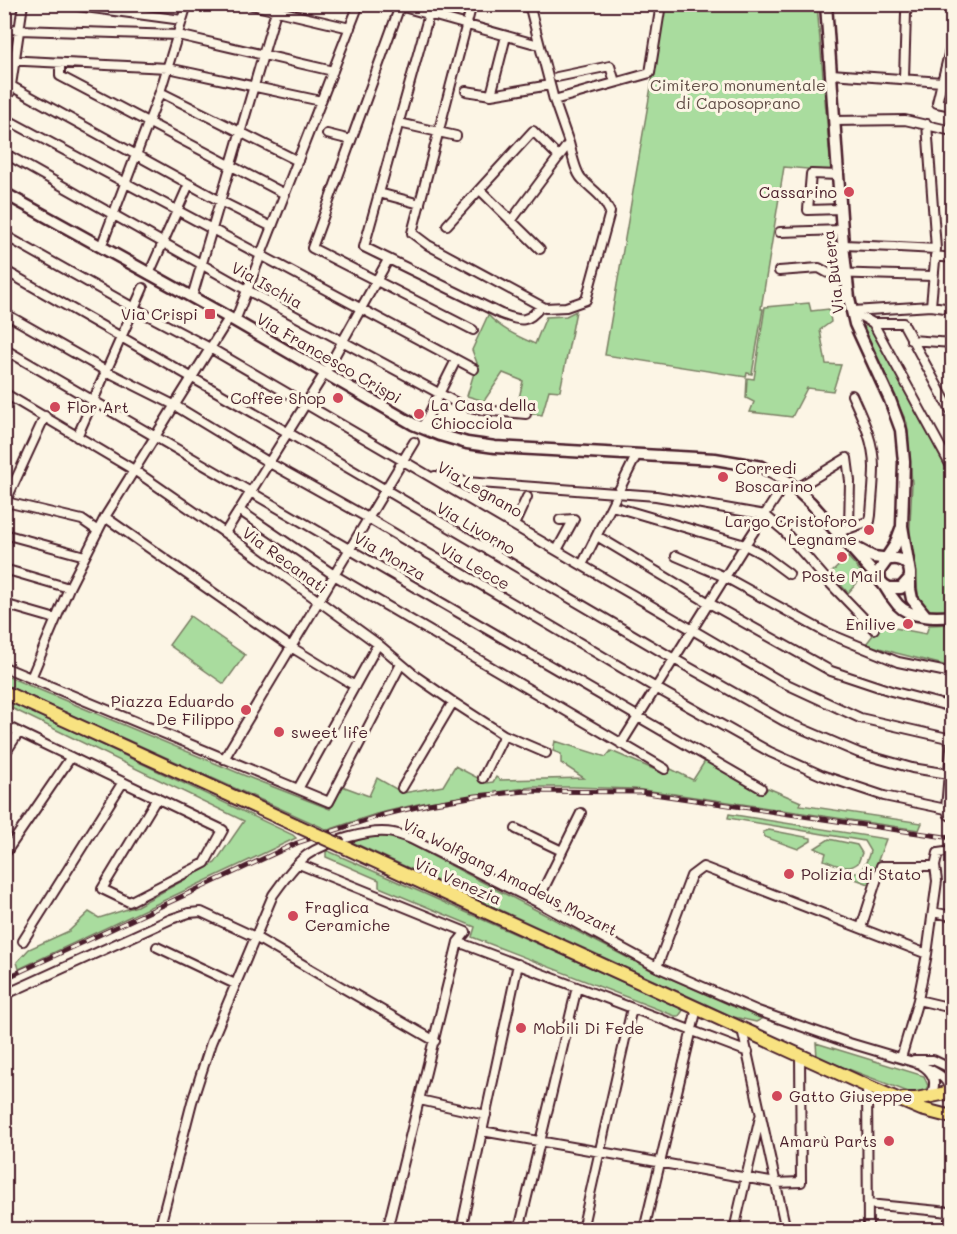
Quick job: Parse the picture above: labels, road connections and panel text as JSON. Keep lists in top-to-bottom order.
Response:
{
  "streets": {
    "main road": ["Via Venezia"],
    "street": [
      "Via Butera",
      "Via Ischia",
      "Via Francesco Crispi",
      "Via Legnano",
      "Via Livorno",
      "Via Monza",
      "Via Recanati",
      "Via Lecce",
      "Via Wolfgang Amadeus Mozart"
    ]
  },
  "parks": ["Cimitero monumentale di Caposoprano"],
  "places": {
    "other": [
      "Cassarino",
      "Coffee Shop",
      "Flor Art",
      "La Casa della Chiocciola",
      "Corredi Boscarino",
      "Largo Cristoforo Legname",
      "Poste Mail",
      "Enilive",
      "Piazza Eduardo De Filippo",
      "sweet life",
      "Polizia di Stato",
      "Fraglica Ceramiche",
      "Mobili Di Fede",
      "Gatto Giuseppe",
      "Amarù Parts"
    ],
    "transit": ["Via Crispi"]
  }
}
